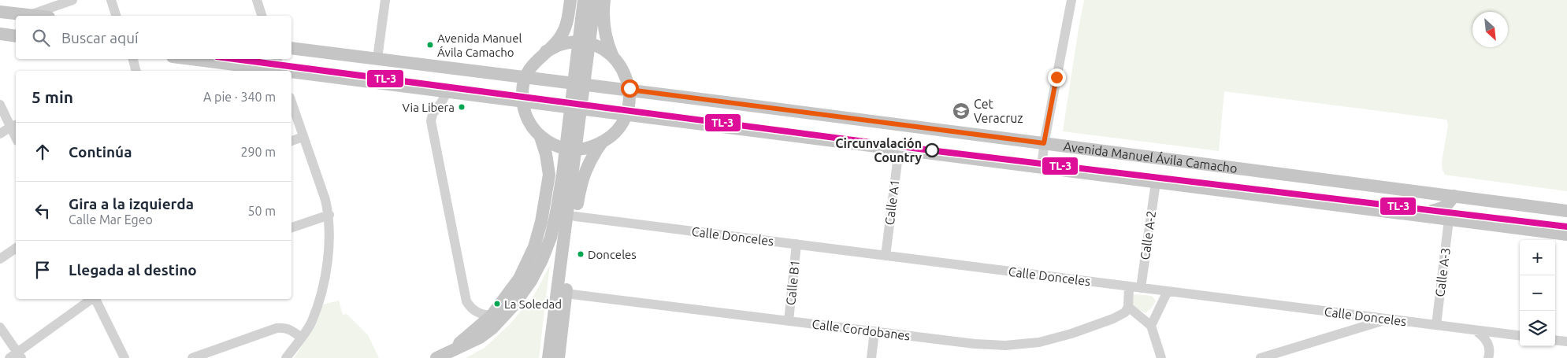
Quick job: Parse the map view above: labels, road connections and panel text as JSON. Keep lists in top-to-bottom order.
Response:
{
  "streets": {
    "main road": ["Avenida Manuel Ávila Camacho"],
    "street": [
      "Calle A1",
      "Calle A-2",
      "Calle Donceles",
      "Calle A-3",
      "Calle B1",
      "Calle Cordobanes"
    ]
  },
  "crossings": [
    ["Avenida Manuel Ávila Camacho", "Calle A1"],
    ["Avenida Manuel Ávila Camacho", "Calle A-2"],
    ["Avenida Manuel Ávila Camacho", "Calle A-3"],
    ["Calle A1", "Calle Donceles"],
    ["Calle A-2", "Calle Donceles"],
    ["Calle Donceles", "Calle A-3"],
    ["Calle Donceles", "Calle B1"],
    ["Calle B1", "Calle Cordobanes"]
  ],
  "places": {
    "other": [
      "Avenida Manuel Ávila Camacho",
      "Via Libera",
      "Circunvalación Country",
      "Donceles",
      "La Soledad"
    ],
    "school or university": ["Cet Veracruz"]
  },
  "lines": ["transit line TL-3"],
  "north": "bottom right",
  "page": {
    "search": "Buscar aquí",
    "heading": ["5 min", "A pie · 340 m"],
    "list": [
      ["Continúa", "290 m"],
      ["Gira a la izquierda", "Calle Mar Egeo", "50 m"],
      "Llegada al destino"
    ],
    "map_buttons": ["+", "−"]
  }
}
